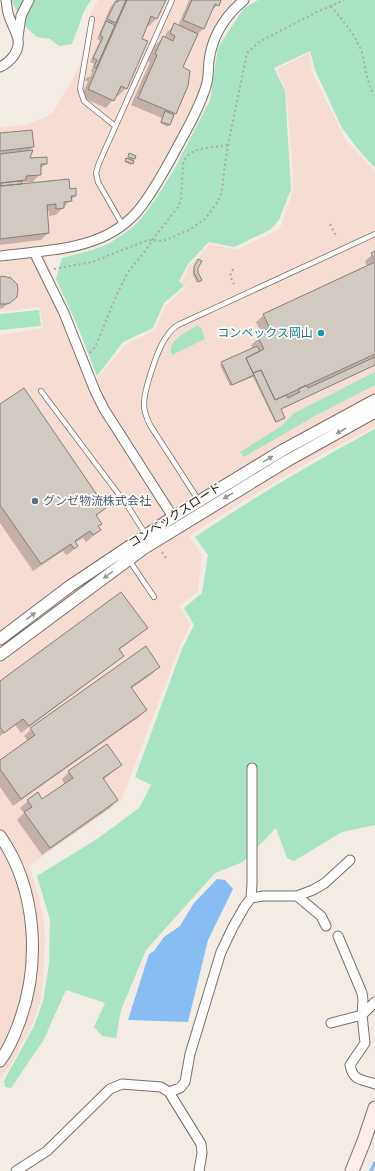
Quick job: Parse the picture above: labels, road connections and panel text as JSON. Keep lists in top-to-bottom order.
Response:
{
  "streets": {
    "street": ["コンベックスロード"]
  },
  "places": ["コンベックス岡山", "グンゼ物流株式会社"]
}
